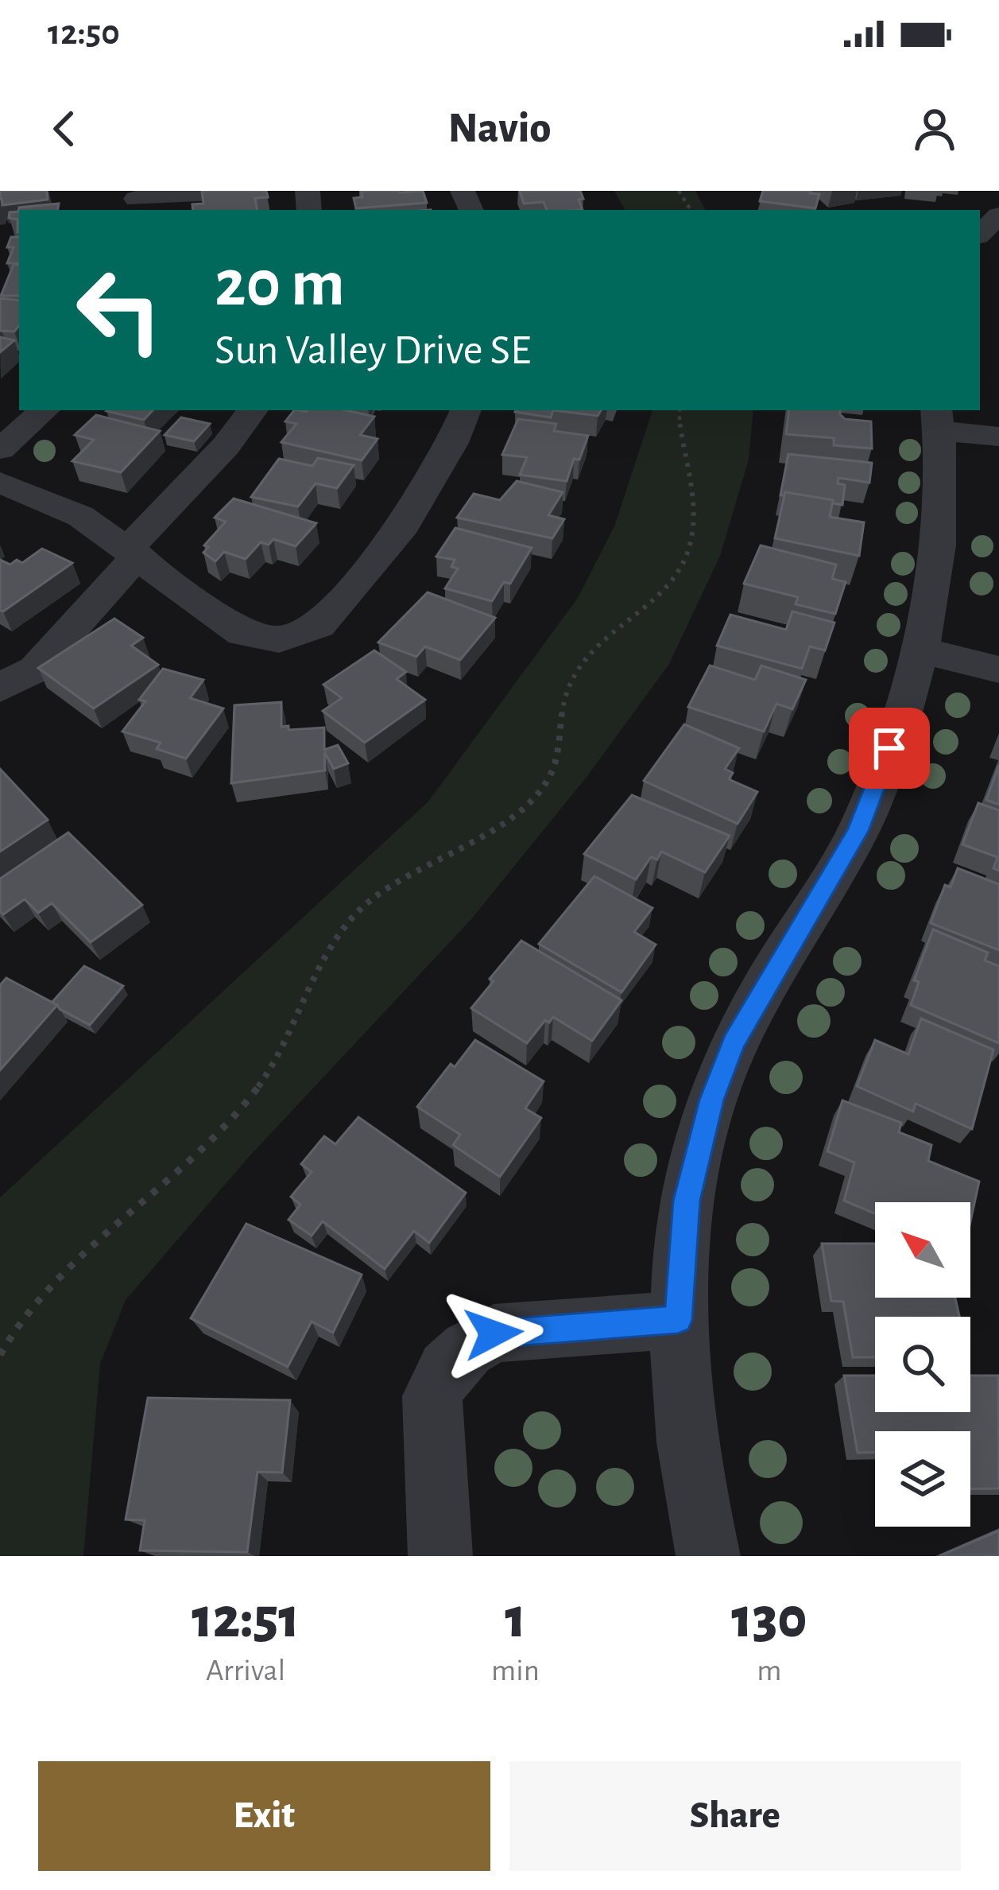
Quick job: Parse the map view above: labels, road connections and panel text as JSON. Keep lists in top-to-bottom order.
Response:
{
  "north": "top left",
  "page": {
    "status": "12:50",
    "header": "Navio",
    "turn": ["20 m", "Sun Valley Drive SE"],
    "eta": [
      "12:51",
      "Arrival",
      "1",
      "min",
      "130",
      "m"
    ],
    "buttons": ["Exit", "Share"]
  }
}
